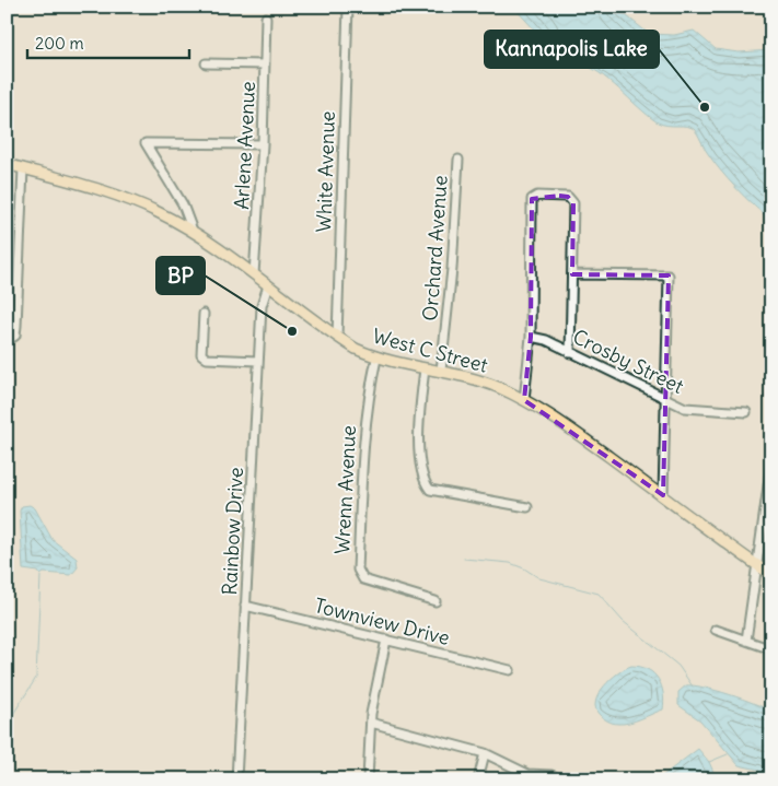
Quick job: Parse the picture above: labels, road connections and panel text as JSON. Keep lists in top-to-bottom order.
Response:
{
  "streets": {
    "main road": ["West C Street"],
    "street": [
      "Arlene Avenue",
      "White Avenue",
      "Orchard Avenue",
      "Crosby Street",
      "Wrenn Avenue",
      "Rainbow Drive",
      "Townview Drive"
    ]
  },
  "crossings": [
    ["Arlene Avenue", "West C Street"],
    ["White Avenue", "West C Street"],
    ["Orchard Avenue", "West C Street"],
    ["West C Street", "Wrenn Avenue"],
    ["West C Street", "Rainbow Drive"],
    ["Rainbow Drive", "Townview Drive"]
  ],
  "places": ["Kannapolis Lake", "BP"],
  "scale_bar": "200 m"
}
